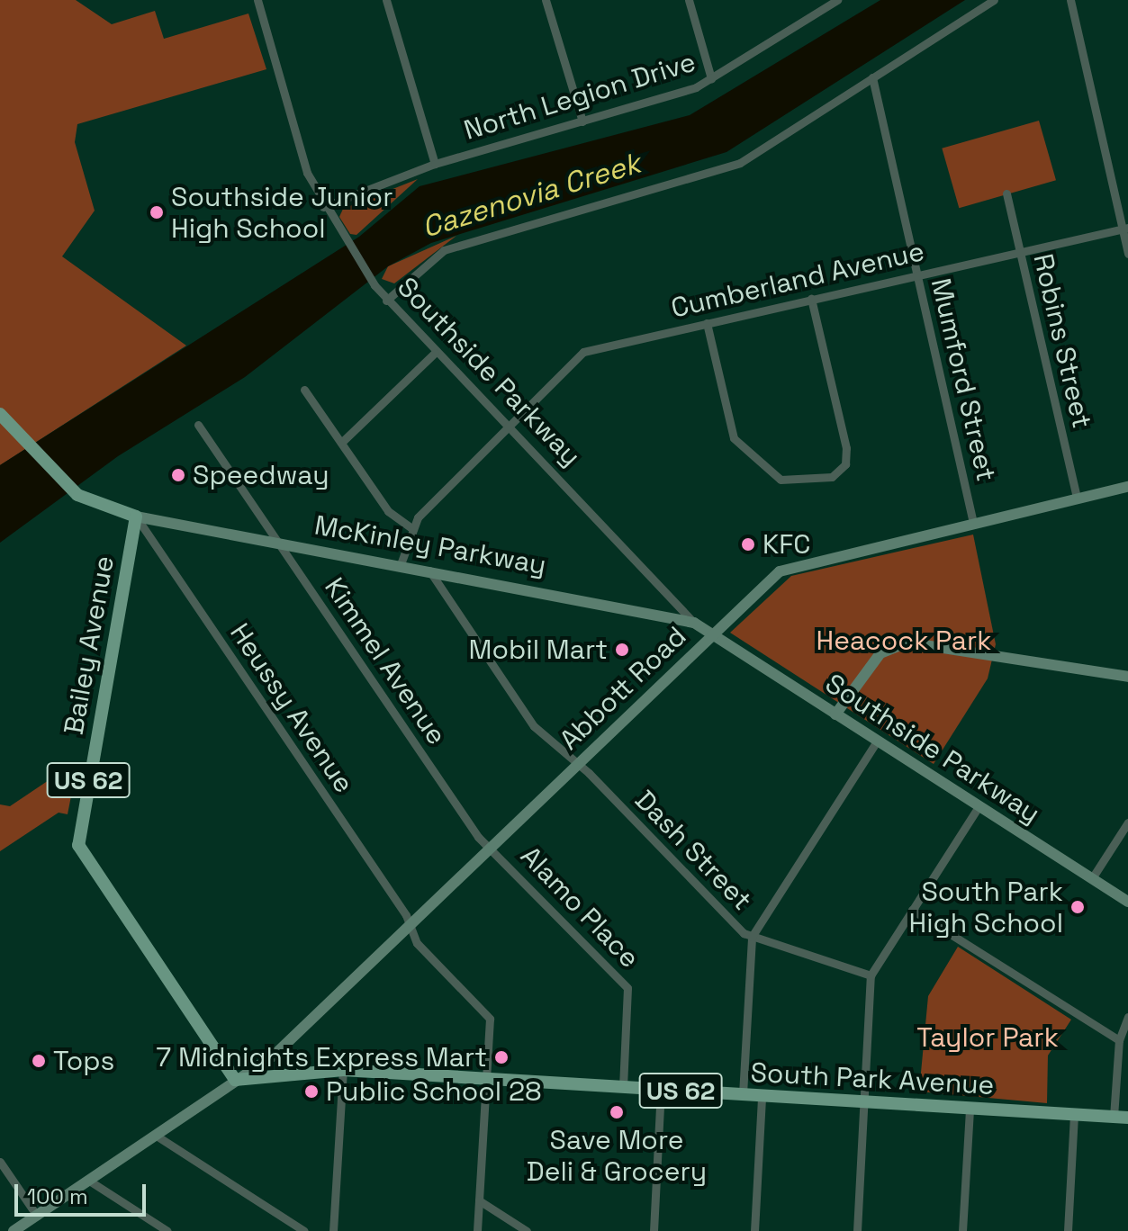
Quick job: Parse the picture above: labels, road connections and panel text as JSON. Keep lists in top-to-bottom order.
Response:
{
  "streets": {
    "main road": ["Bailey Avenue", "US 62", "South Park Avenue"],
    "street": [
      "North Legion Drive",
      "Cumberland Avenue",
      "Robins Street",
      "Southside Parkway",
      "Mumford Street",
      "McKinley Parkway",
      "Kimmel Avenue",
      "Abbott Road",
      "Heussy Avenue",
      "Dash Street",
      "Alamo Place"
    ]
  },
  "crossings": [
    ["North Legion Drive", "Southside Parkway"],
    ["Cumberland Avenue", "Robins Street"],
    ["Cumberland Avenue", "Southside Parkway"],
    ["Cumberland Avenue", "Mumford Street"],
    ["Robins Street", "Abbott Road"],
    ["Southside Parkway", "McKinley Parkway"],
    ["Southside Parkway", "Abbott Road"],
    ["Mumford Street", "Abbott Road"],
    ["McKinley Parkway", "Bailey Avenue"],
    ["McKinley Parkway", "Kimmel Avenue"],
    ["McKinley Parkway", "Abbott Road"],
    ["McKinley Parkway", "Heussy Avenue"],
    ["McKinley Parkway", "Dash Street"],
    ["Bailey Avenue", "Abbott Road"],
    ["Bailey Avenue", "Heussy Avenue"],
    ["Bailey Avenue", "South Park Avenue"],
    ["Kimmel Avenue", "Abbott Road"],
    ["Kimmel Avenue", "Alamo Place"],
    ["Abbott Road", "Heussy Avenue"],
    ["Abbott Road", "Dash Street"],
    ["Abbott Road", "Alamo Place"],
    ["Abbott Road", "South Park Avenue"],
    ["Heussy Avenue", "South Park Avenue"],
    ["Alamo Place", "South Park Avenue"]
  ],
  "water": ["Cazenovia Creek"],
  "parks": ["Heacock Park", "Taylor Park"],
  "places": [
    "Southside Junior High School",
    "Speedway",
    "KFC",
    "Mobil Mart",
    "South Park High School",
    "7 Midnights Express Mart",
    "Tops",
    "Public School 28",
    "Save More Deli & Grocery"
  ],
  "scale_bar": "100 m"
}
